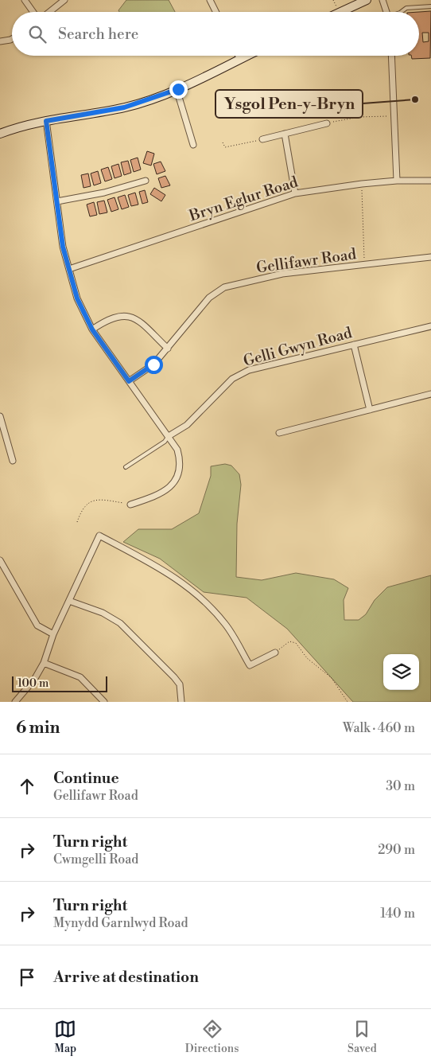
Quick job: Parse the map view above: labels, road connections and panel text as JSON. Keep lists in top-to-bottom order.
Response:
{
  "streets": {
    "street": ["Bryn Eglur Road", "Gellifawr Road", "Gelli Gwyn Road"]
  },
  "places": ["Ysgol Pen-y-Bryn"],
  "scale_bar": "100 m",
  "page": {
    "search": "Search here",
    "scale": "100 m",
    "heading": ["6 min", "Walk · 460 m"],
    "list": [
      ["Continue", "Gellifawr Road", "30 m"],
      ["Turn right", "Cwmgelli Road", "290 m"],
      ["Turn right", "Mynydd Garnlwyd Road", "140 m"],
      "Arrive at destination"
    ],
    "nav": ["Map", "Directions", "Saved"]
  }
}
